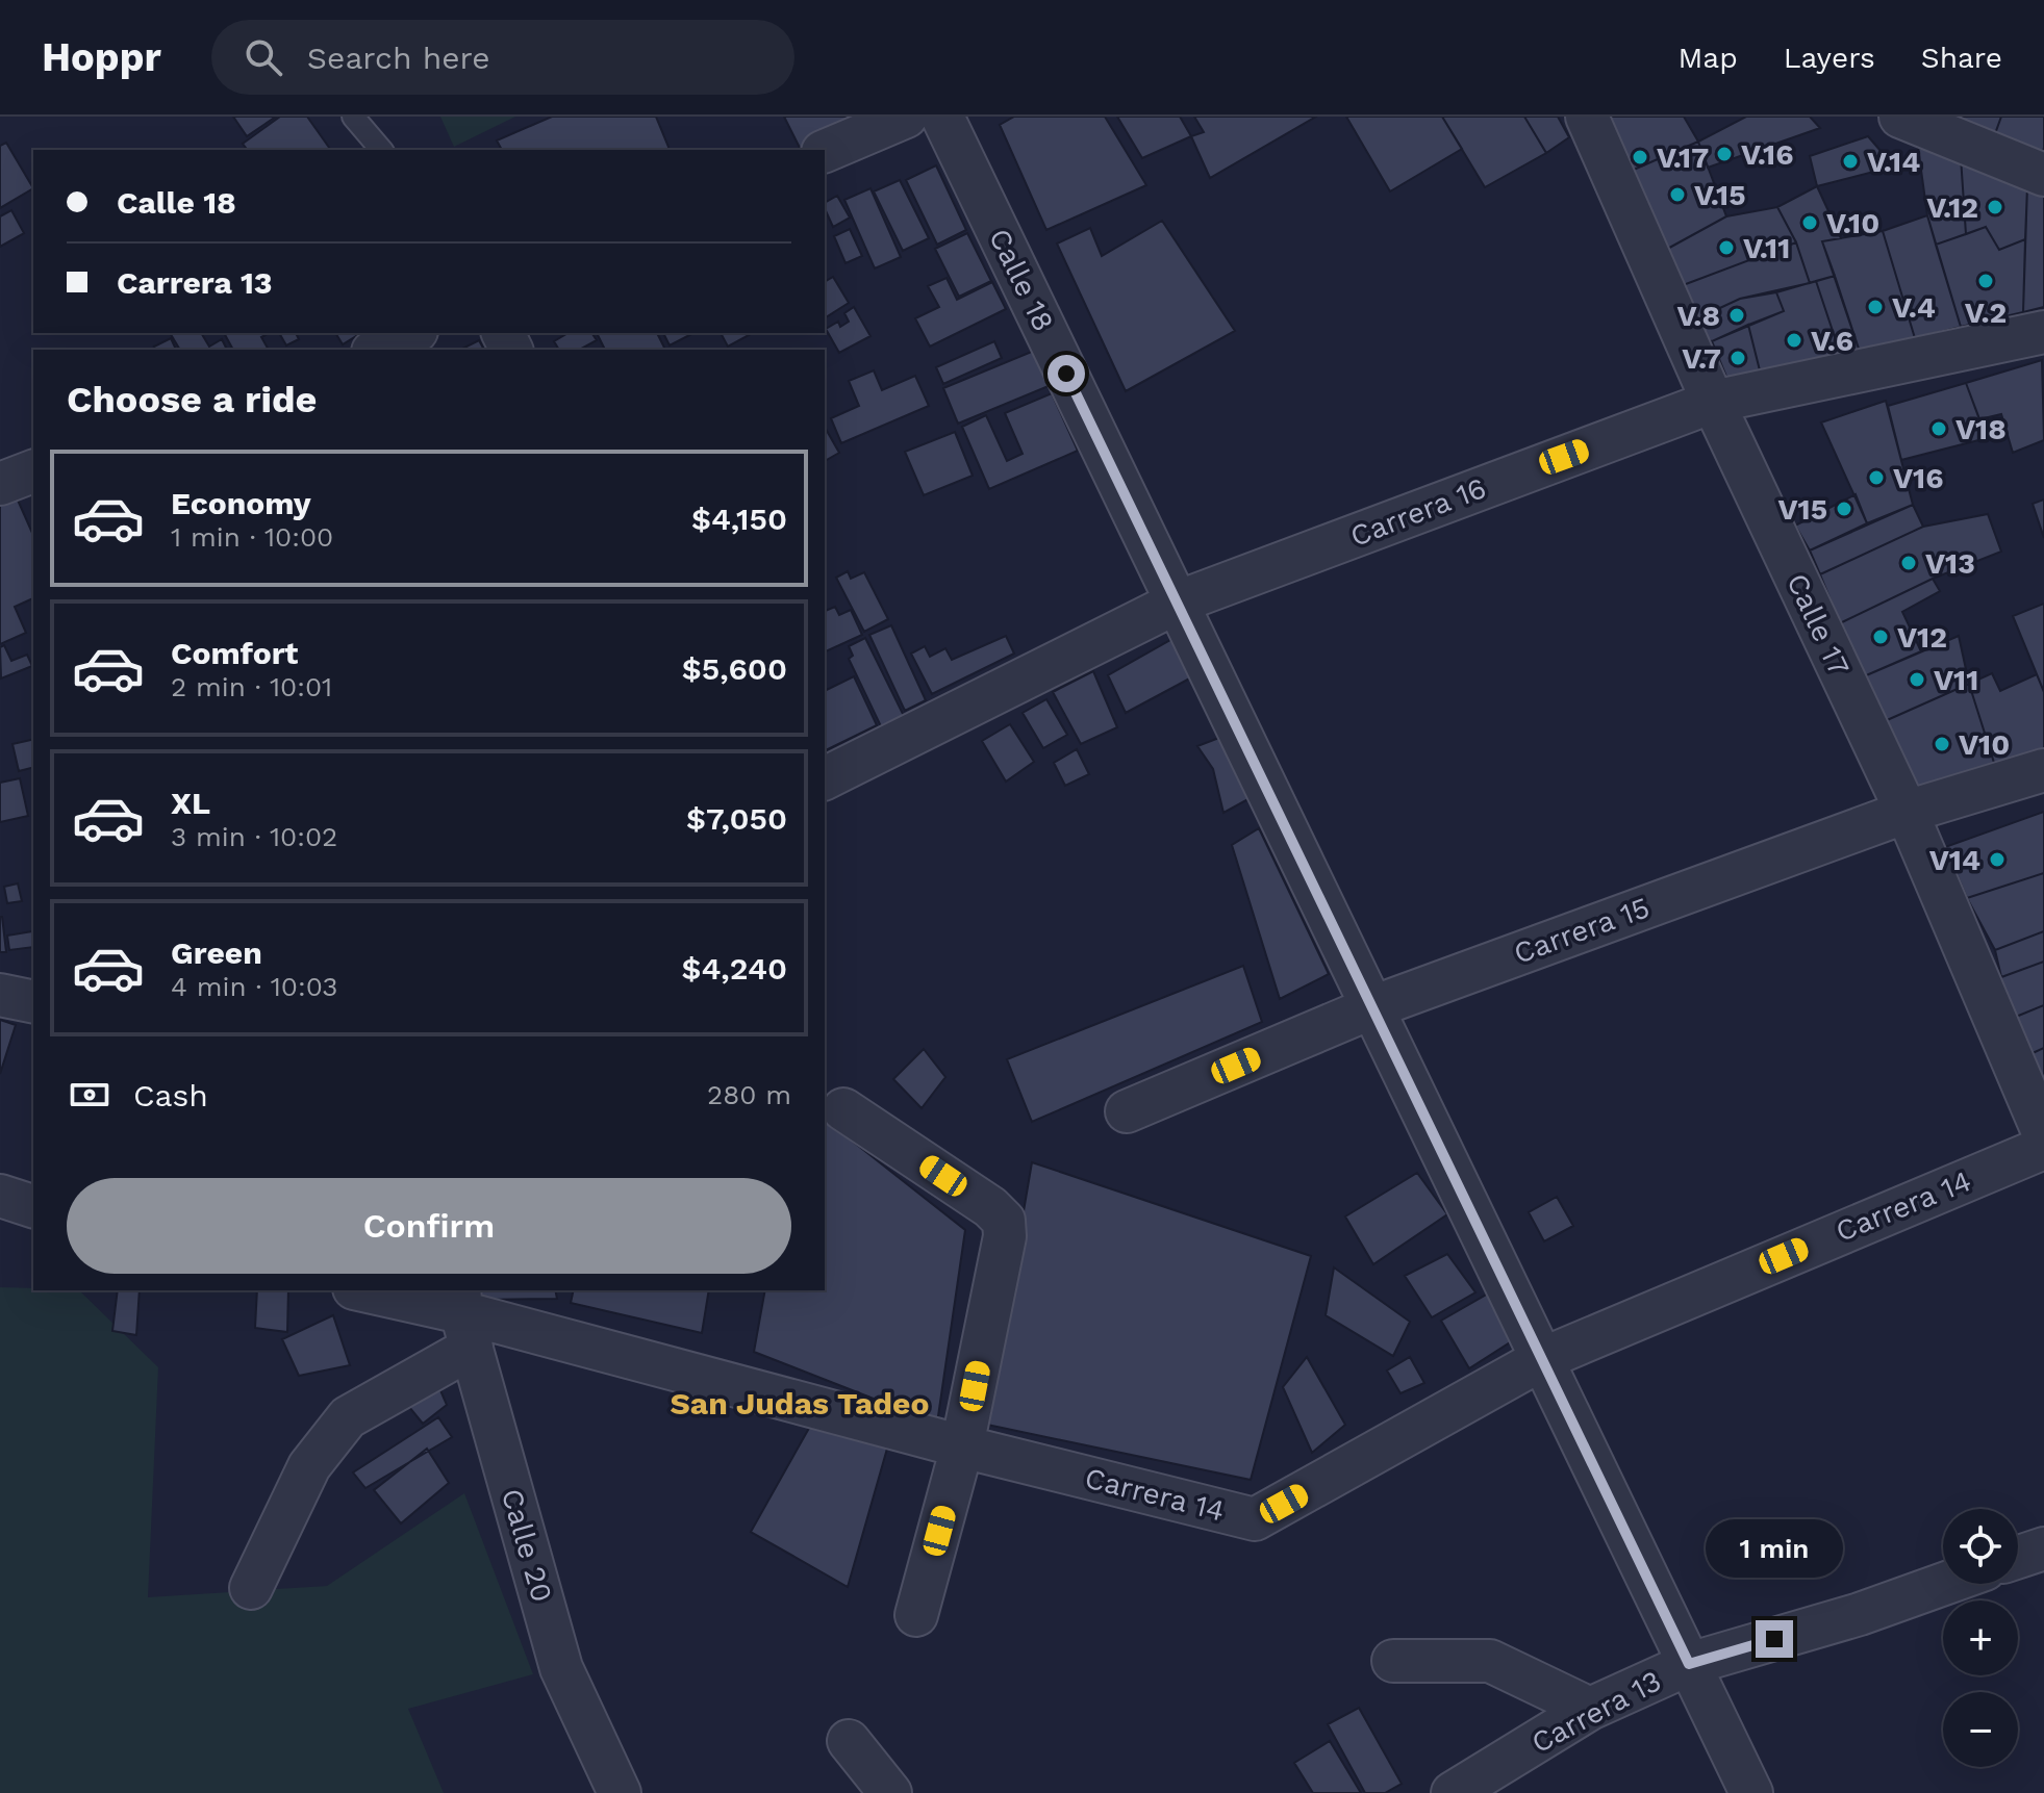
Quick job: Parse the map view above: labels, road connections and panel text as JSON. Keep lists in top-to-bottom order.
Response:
{
  "streets": {
    "street": [
      "Calle 18",
      "Carrera 16",
      "Calle 17",
      "Carrera 15",
      "Carrera 14",
      "Calle 20",
      "Carrera 13"
    ]
  },
  "crossings": [
    ["Calle 18", "Carrera 16"],
    ["Calle 18", "Carrera 15"],
    ["Calle 18", "Carrera 14"],
    ["Calle 18", "Carrera 13"],
    ["Carrera 16", "Calle 17"],
    ["Calle 17", "Carrera 15"],
    ["Carrera 14", "Calle 20"]
  ],
  "districts": ["San Judas Tadeo"],
  "places": [
    "V.16",
    "V.17",
    "V.14",
    "V.15",
    "V.12",
    "V.10",
    "V.11",
    "V.2",
    "V.4",
    "V.8",
    "V.6",
    "V.7",
    "V18",
    "V16",
    "V15",
    "V13",
    "V12",
    "V11",
    "V10",
    "V14"
  ],
  "page": {
    "header": "Hoppr",
    "search": "Search here",
    "nav": ["Map", "Layers", "Share"],
    "banner": ["Calle 18", "Carrera 13"],
    "heading": "Choose a ride",
    "list": [
      {
        "name": "Economy",
        "note": "1 min · 10:00",
        "value": "$4,150"
      },
      {
        "name": "Comfort",
        "note": "2 min · 10:01",
        "value": "$5,600"
      },
      {
        "name": "XL",
        "note": "3 min · 10:02",
        "value": "$7,050"
      },
      {
        "name": "Green",
        "note": "4 min · 10:03",
        "value": "$4,240"
      }
    ],
    "pay": ["Cash", "280 m"],
    "buttons": "Confirm",
    "map_buttons": ["+", "−"],
    "bubble": "1 min"
  }
}
